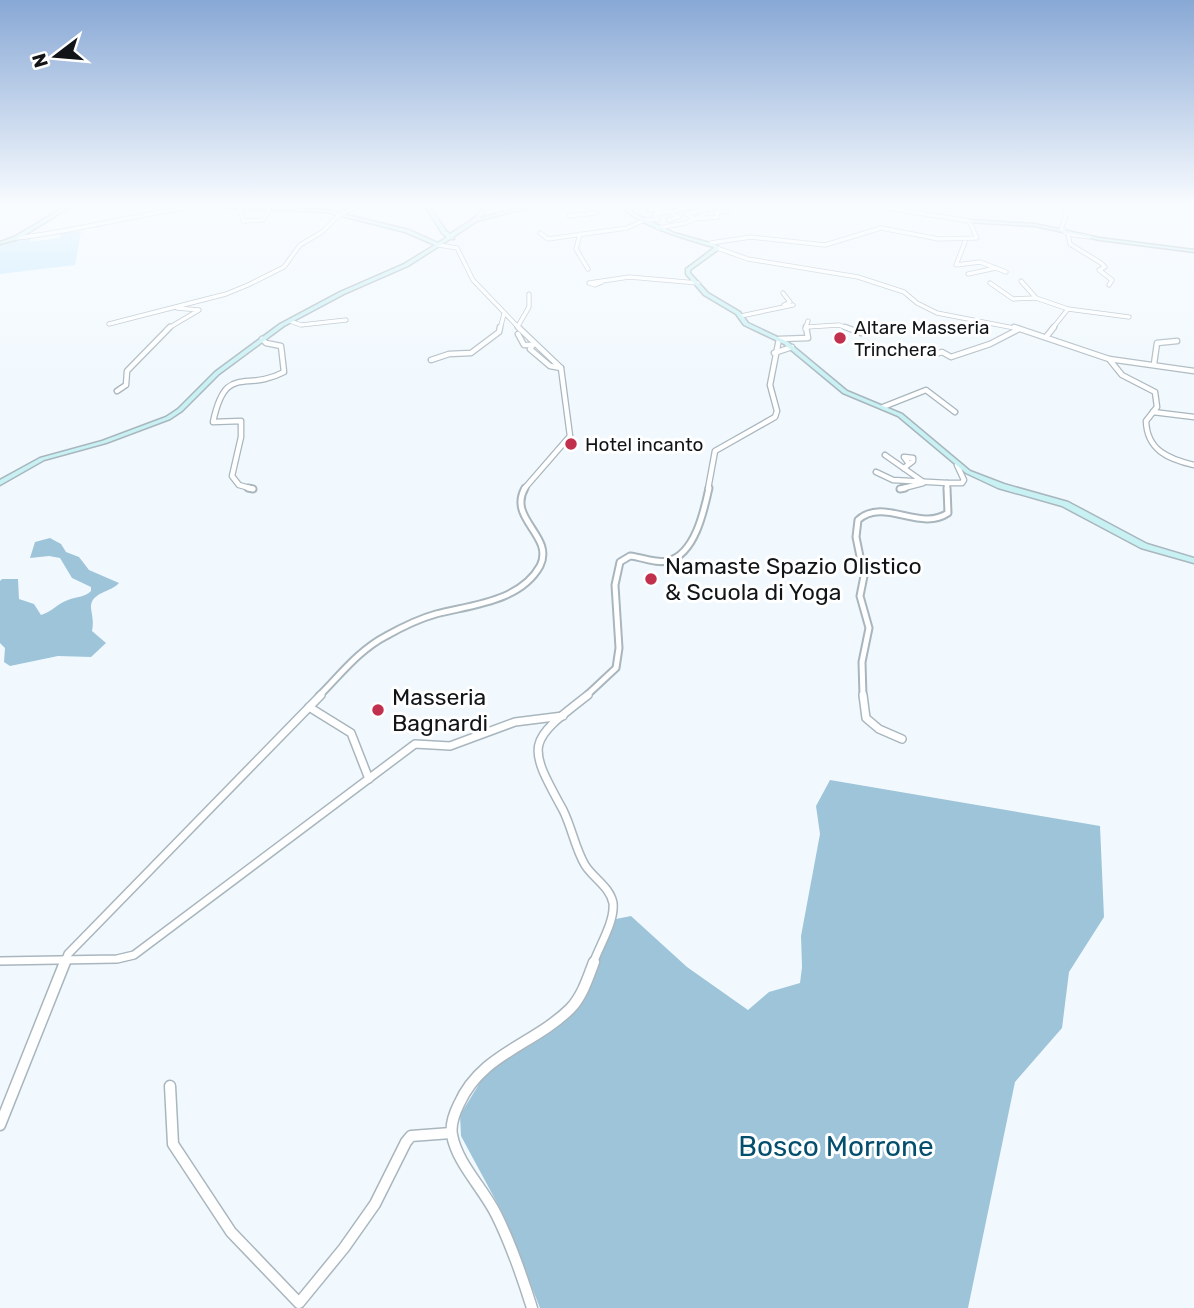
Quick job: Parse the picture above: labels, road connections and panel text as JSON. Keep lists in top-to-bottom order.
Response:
{
  "parks": ["Bosco Morrone"],
  "places": [
    "Altare Masseria Trinchera",
    "Hotel incanto",
    "Namaste Spazio Olistico & Scuola di Yoga",
    "Masseria Bagnardi"
  ],
  "north": "left"
}
